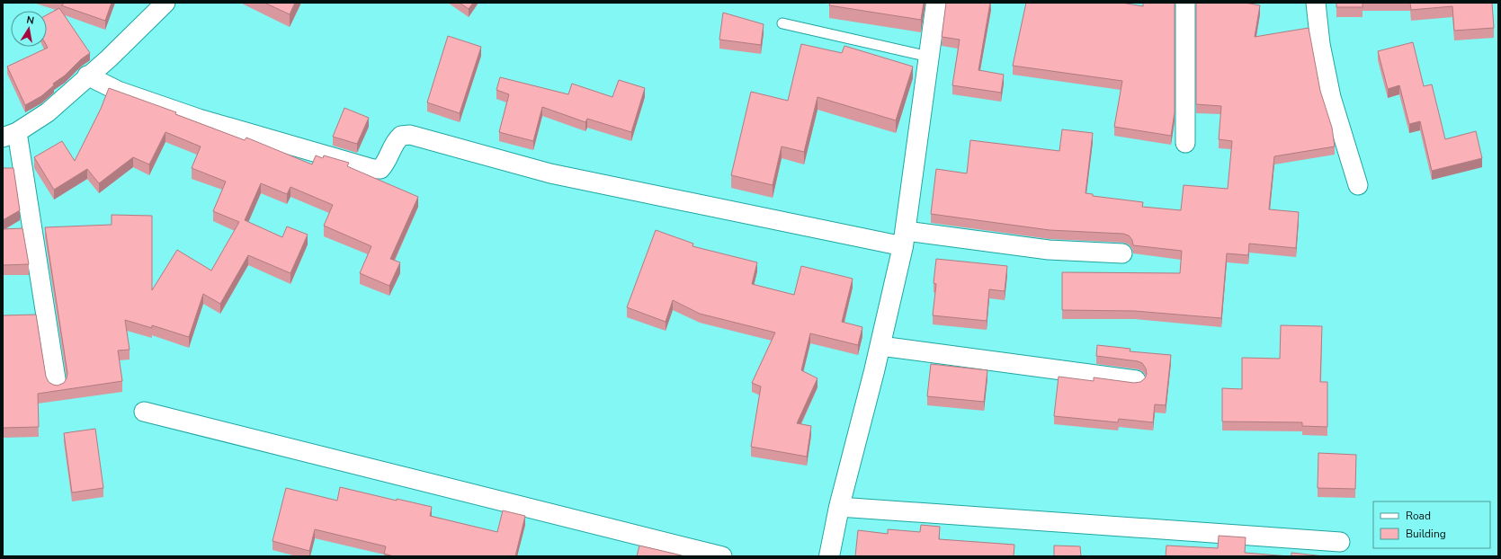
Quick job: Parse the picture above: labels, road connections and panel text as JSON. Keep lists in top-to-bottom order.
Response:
{
  "legend": ["Road", "Building"],
  "north": "top"
}
